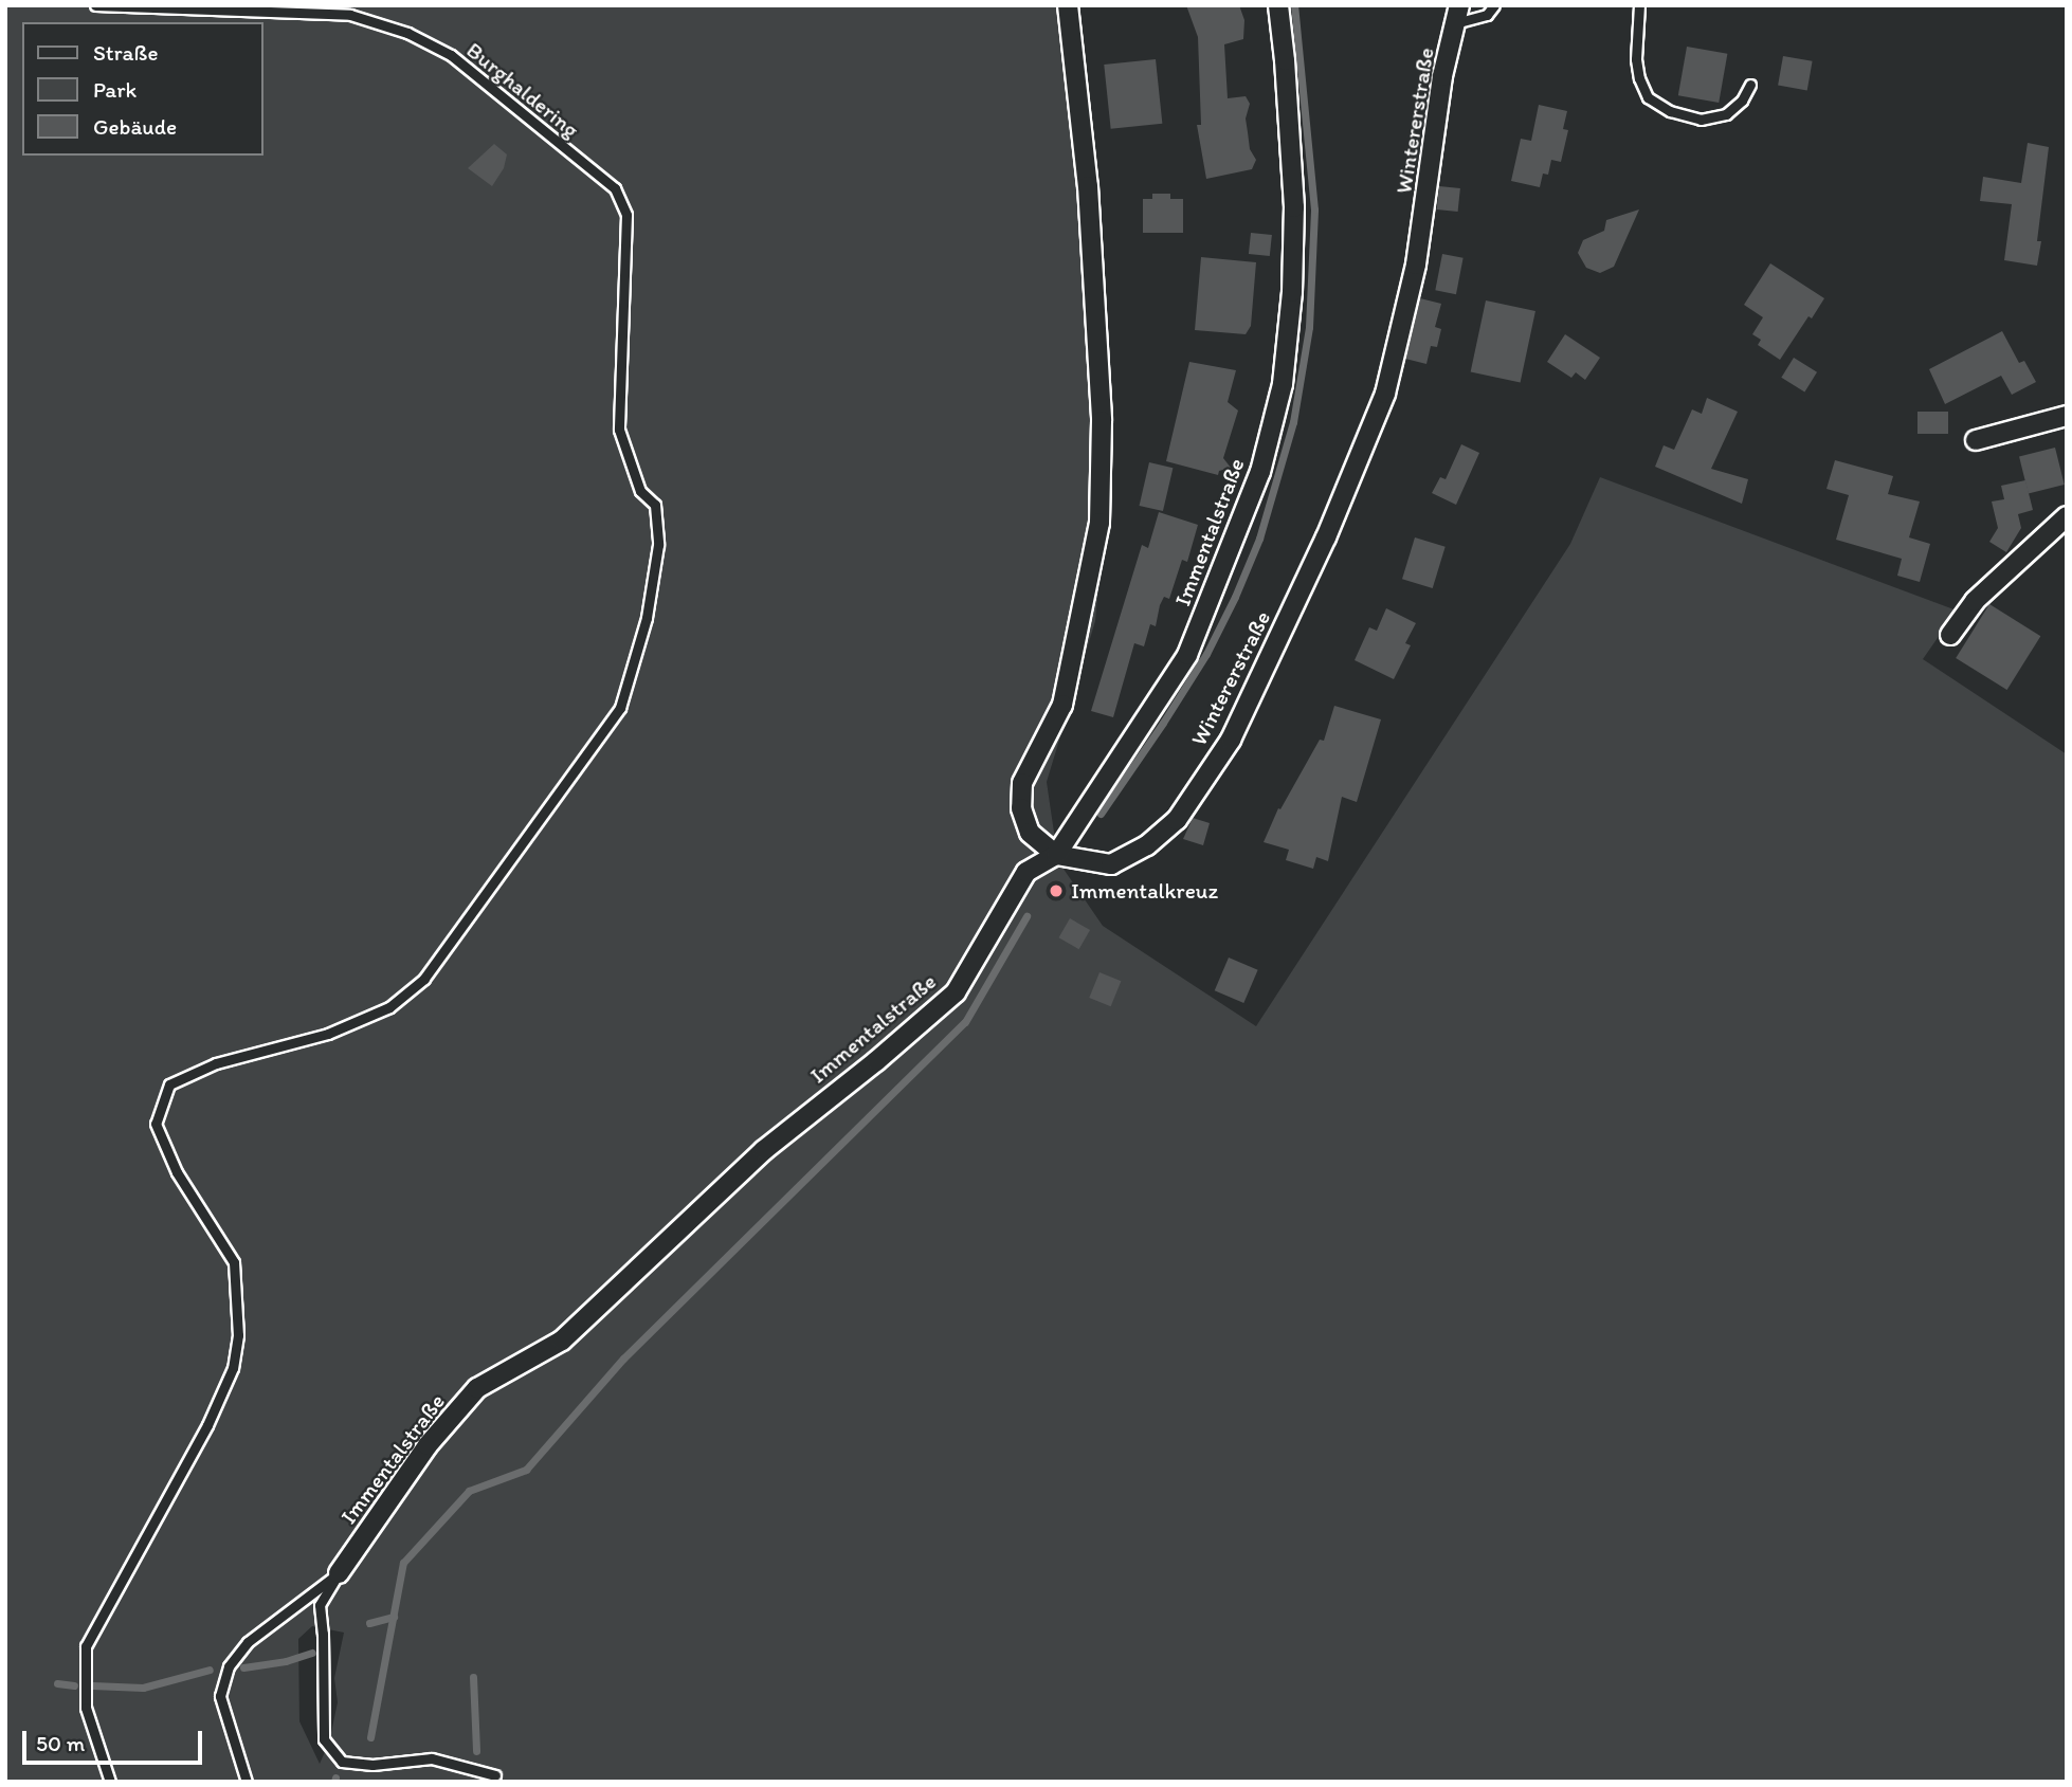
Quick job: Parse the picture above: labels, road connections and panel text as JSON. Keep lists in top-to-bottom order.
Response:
{
  "streets": {
    "street": ["Wintererstraße", "Immentalstraße"],
    "lane": ["Burghaldering"]
  },
  "crossings": [
    ["Wintererstraße", "Immentalstraße"]
  ],
  "places": ["Immentalkreuz"],
  "legend": ["Straße", "Park", "Gebäude"],
  "scale_bar": "50 m"
}
